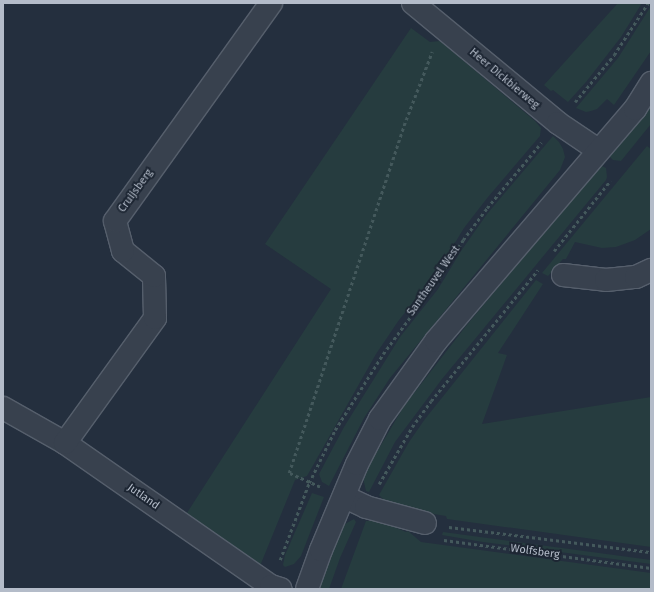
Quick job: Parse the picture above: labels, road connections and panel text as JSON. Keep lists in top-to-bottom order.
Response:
{
  "streets": {
    "street": ["Heer Dickbierweg", "Cruijsberg", "Jutland"],
    "path": ["Santheuvel West", "Wolfsberg"]
  },
  "crossings": [
    ["Heer Dickbierweg", "Santheuvel West"],
    ["Cruijsberg", "Jutland"],
    ["Santheuvel West", "Jutland"]
  ]
}
